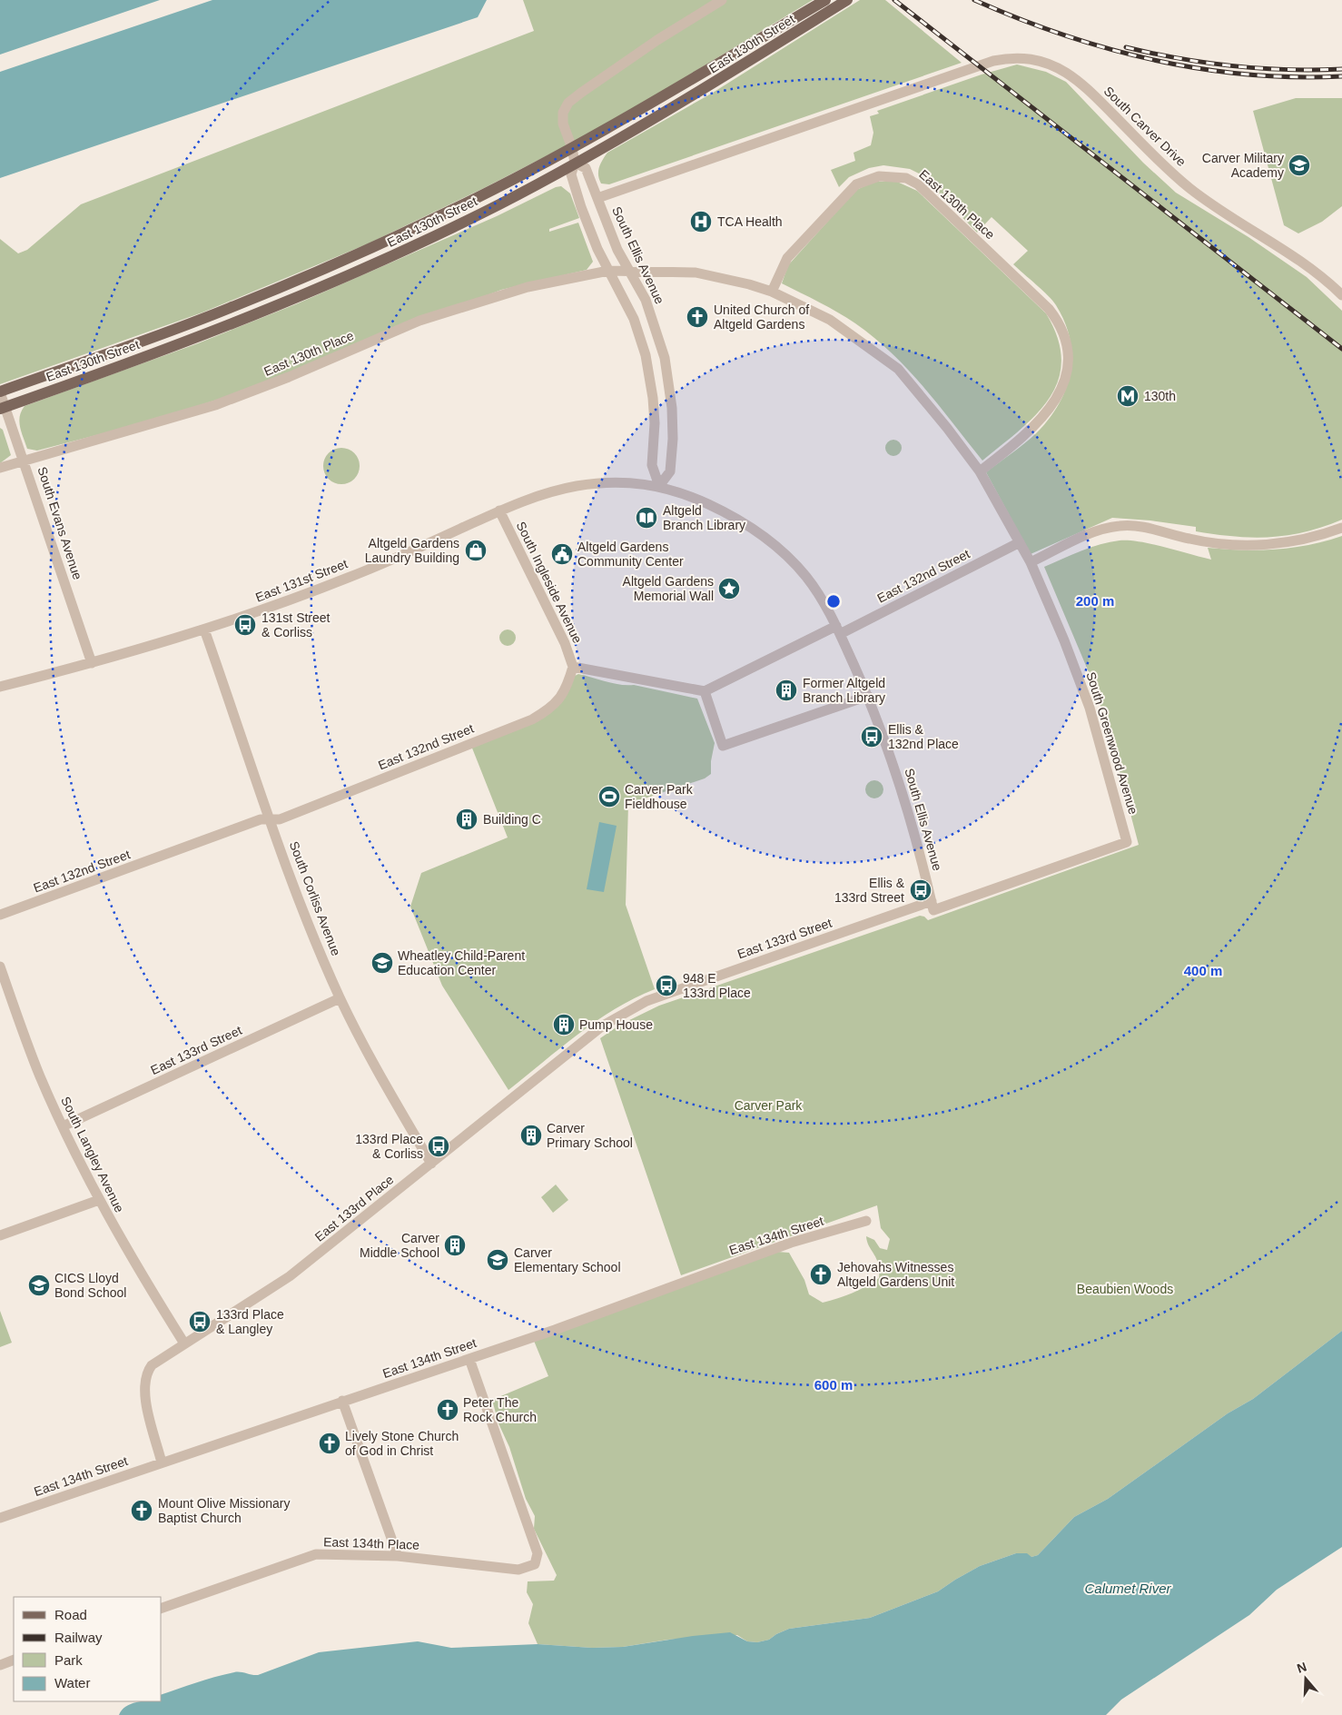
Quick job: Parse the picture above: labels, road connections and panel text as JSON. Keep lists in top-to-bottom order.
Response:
{
  "streets": {
    "main road": ["East 130th Street"],
    "street": [
      "South Carver Drive",
      "East 130th Place",
      "South Ellis Avenue",
      "South Evans Avenue",
      "East 132nd Street",
      "East 131st Street",
      "South Ingleside Avenue",
      "South Greenwood Avenue",
      "South Corliss Avenue",
      "East 133rd Street",
      "South Langley Avenue",
      "East 133rd Place",
      "East 134th Street",
      "East 134th Place"
    ]
  },
  "crossings": [
    ["East 130th Street", "South Ellis Avenue"],
    ["East 130th Street", "South Evans Avenue"],
    ["South Carver Drive", "South Ellis Avenue"],
    ["East 130th Place", "South Ellis Avenue"],
    ["East 130th Place", "South Evans Avenue"],
    ["East 130th Place", "South Greenwood Avenue"],
    ["South Ellis Avenue", "East 132nd Street"],
    ["South Ellis Avenue", "East 131st Street"],
    ["South Ellis Avenue", "South Greenwood Avenue"],
    ["South Ellis Avenue", "East 133rd Street"],
    ["South Evans Avenue", "East 131st Street"],
    ["East 132nd Street", "South Ingleside Avenue"],
    ["East 132nd Street", "South Greenwood Avenue"],
    ["East 132nd Street", "South Corliss Avenue"],
    ["East 131st Street", "South Ingleside Avenue"],
    ["East 131st Street", "South Corliss Avenue"],
    ["South Greenwood Avenue", "East 133rd Street"],
    ["South Corliss Avenue", "East 133rd Street"],
    ["South Corliss Avenue", "East 133rd Place"],
    ["East 133rd Street", "South Langley Avenue"],
    ["East 133rd Street", "East 133rd Place"],
    ["South Langley Avenue", "East 133rd Place"],
    ["East 133rd Place", "East 134th Street"],
    ["East 134th Street", "East 134th Place"]
  ],
  "water": ["Calumet River"],
  "parks": ["Carver Park", "Beaubien Woods"],
  "places": {
    "school or university": [
      "Carver Military Academy",
      "Wheatley Child-Parent Education Center",
      "Carver Elementary School",
      "CICS Lloyd Bond School"
    ],
    "hospital": ["TCA Health"],
    "church": [
      "United Church of Altgeld Gardens",
      "Jehovahs Witnesses Altgeld Gardens Unit",
      "Peter The Rock Church",
      "Lively Stone Church of God in Christ",
      "Mount Olive Missionary Baptist Church"
    ],
    "metro station": ["130th"],
    "library": ["Altgeld Branch Library"],
    "shop": ["Altgeld Gardens Laundry Building"],
    "public building": ["Altgeld Gardens Community Center"],
    "place": ["Altgeld Gardens Memorial Wall"],
    "bus stop": [
      "131st Street & Corliss",
      "Ellis & 132nd Place",
      "Ellis & 133rd Street",
      "948 E 133rd Place",
      "133rd Place & Corliss",
      "133rd Place & Langley"
    ],
    "building": [
      "Former Altgeld Branch Library",
      "Building C",
      "Pump House",
      "Carver Primary School",
      "Carver Middle School"
    ],
    "sports": ["Carver Park Fieldhouse"]
  },
  "legend": [
    "Road",
    "Railway",
    "Park",
    "Water"
  ],
  "north": "top",
  "rings": ["200 m", "400 m", "600 m"]
}
